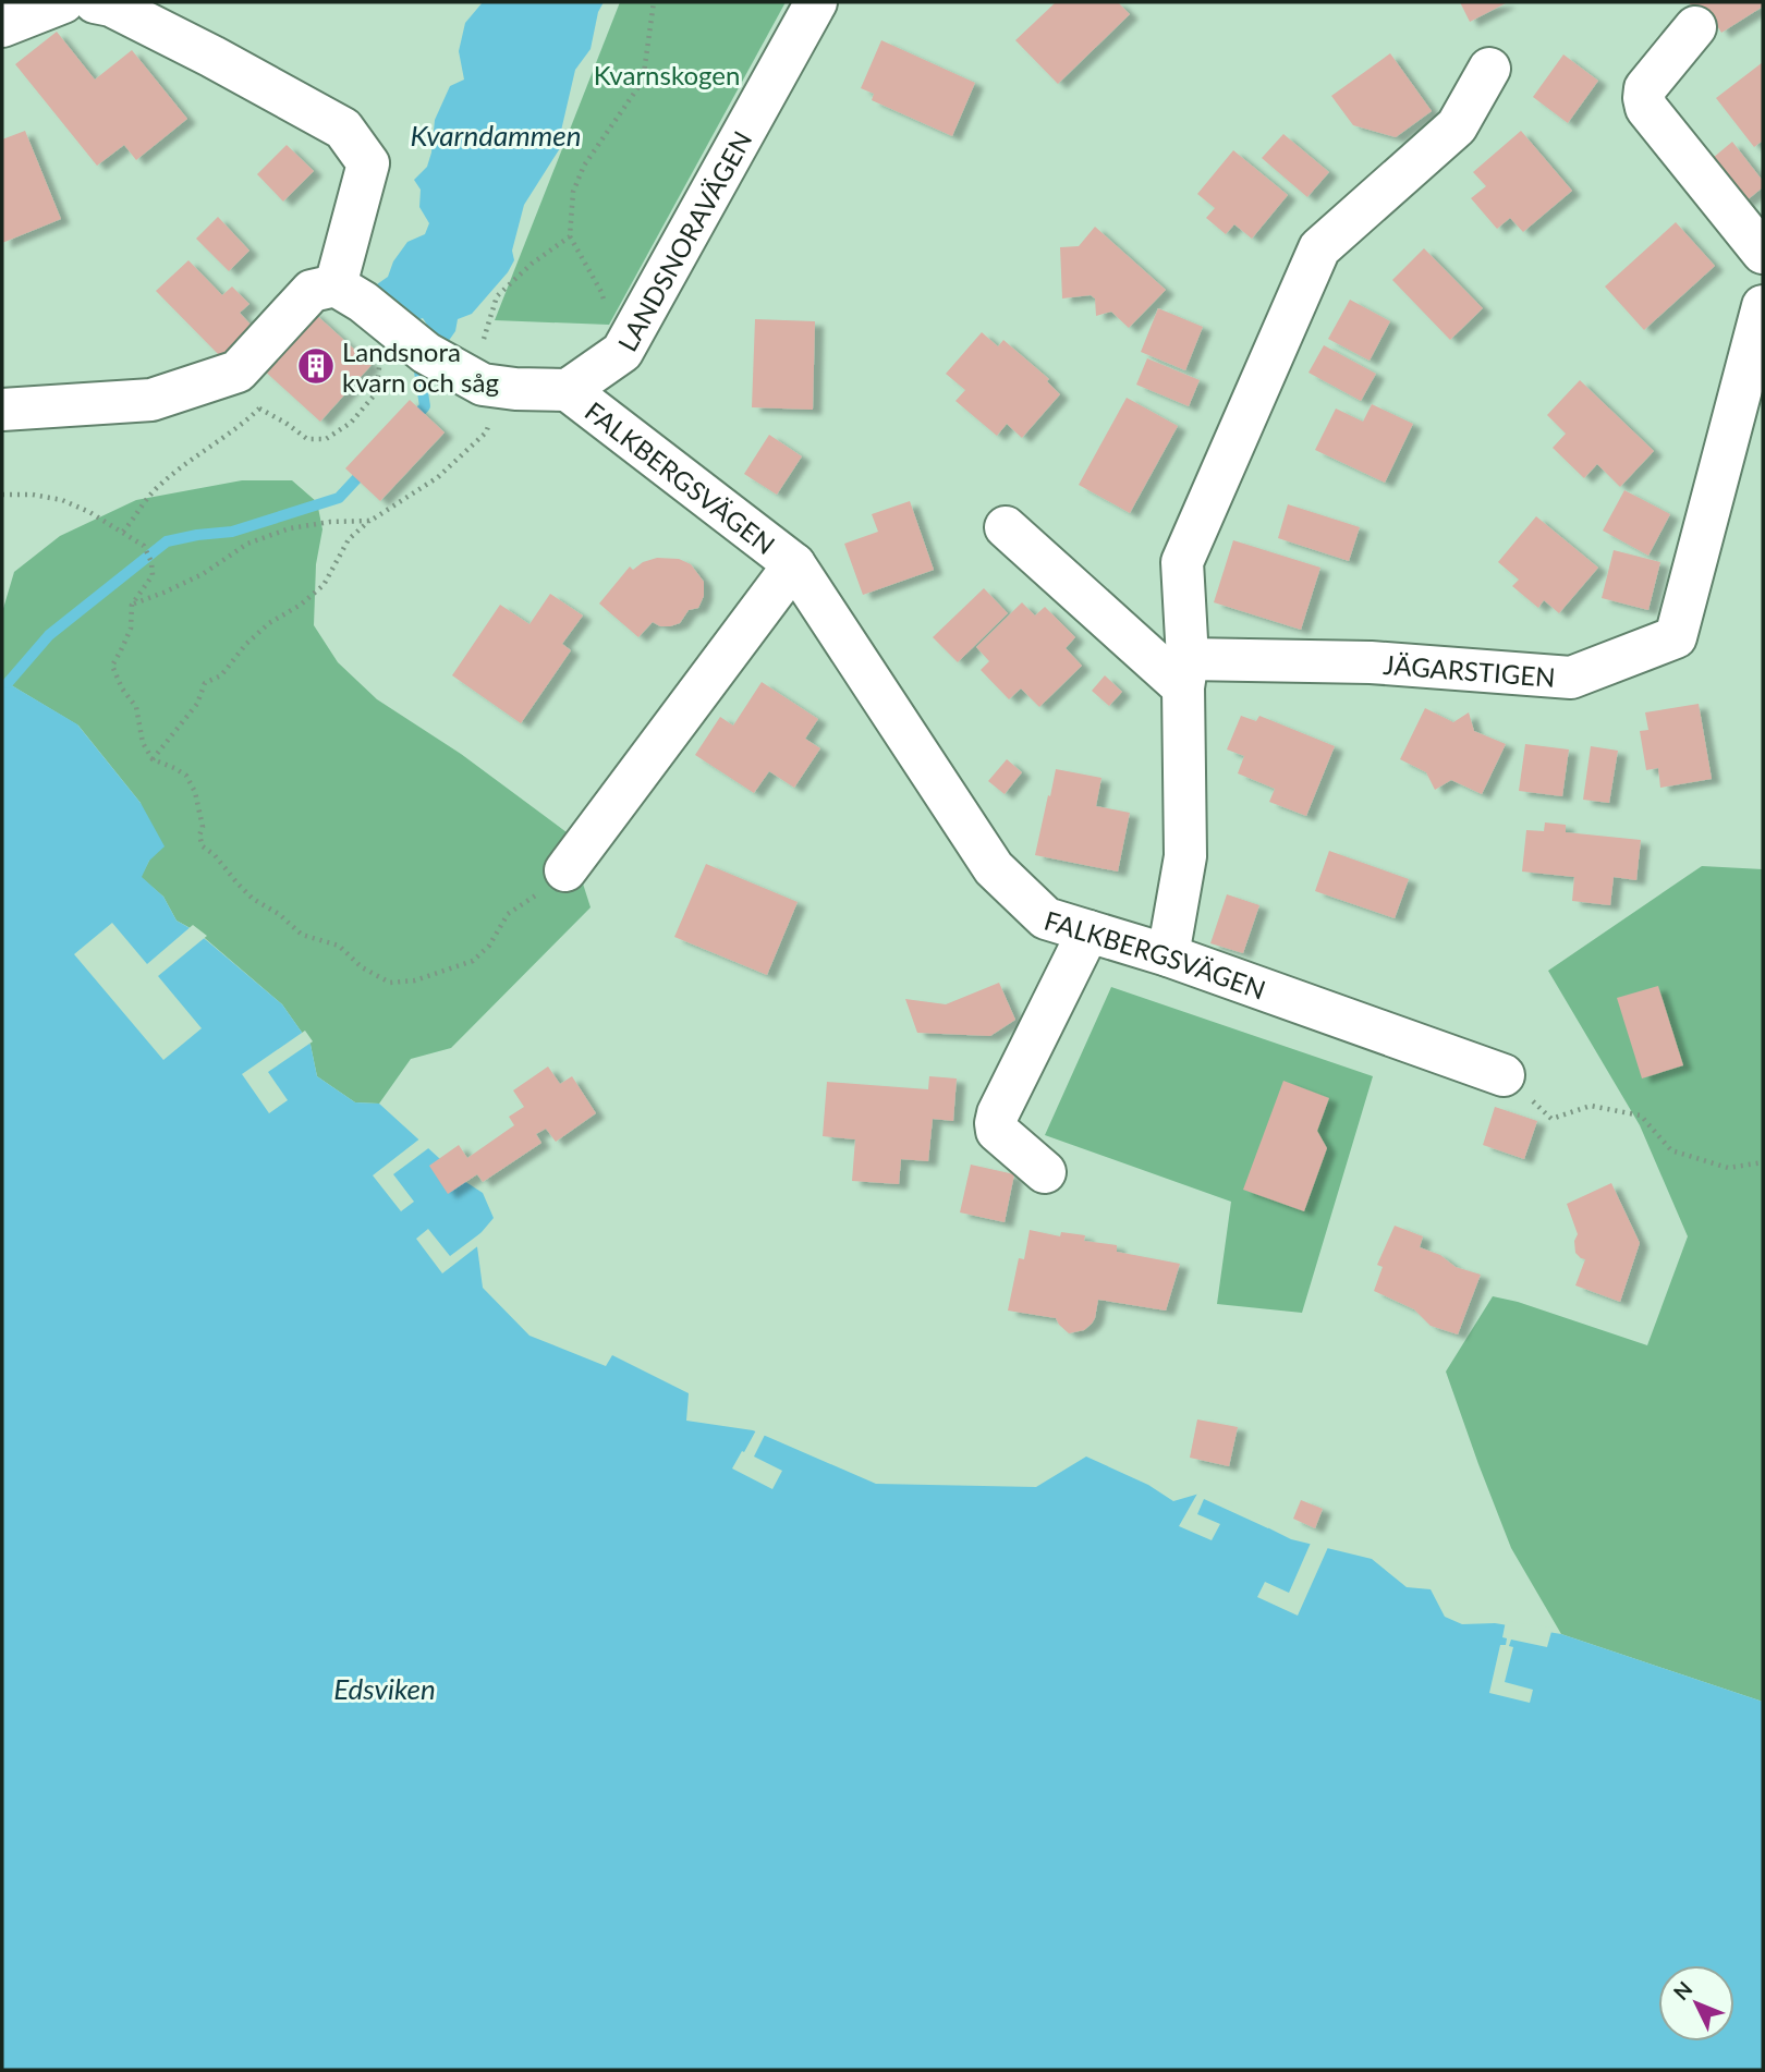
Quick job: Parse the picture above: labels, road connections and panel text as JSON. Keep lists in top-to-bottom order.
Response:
{
  "streets": {
    "street": ["LANDSNORAVÄGEN", "FALKBERGSVÄGEN", "JÄGARSTIGEN"]
  },
  "crossings": [
    ["LANDSNORAVÄGEN", "FALKBERGSVÄGEN"]
  ],
  "water": ["Kvarndammen", "Edsviken"],
  "parks": ["Kvarnskogen"],
  "places": {
    "building": ["Landsnora kvarn och såg"]
  },
  "north": "top left"
}
